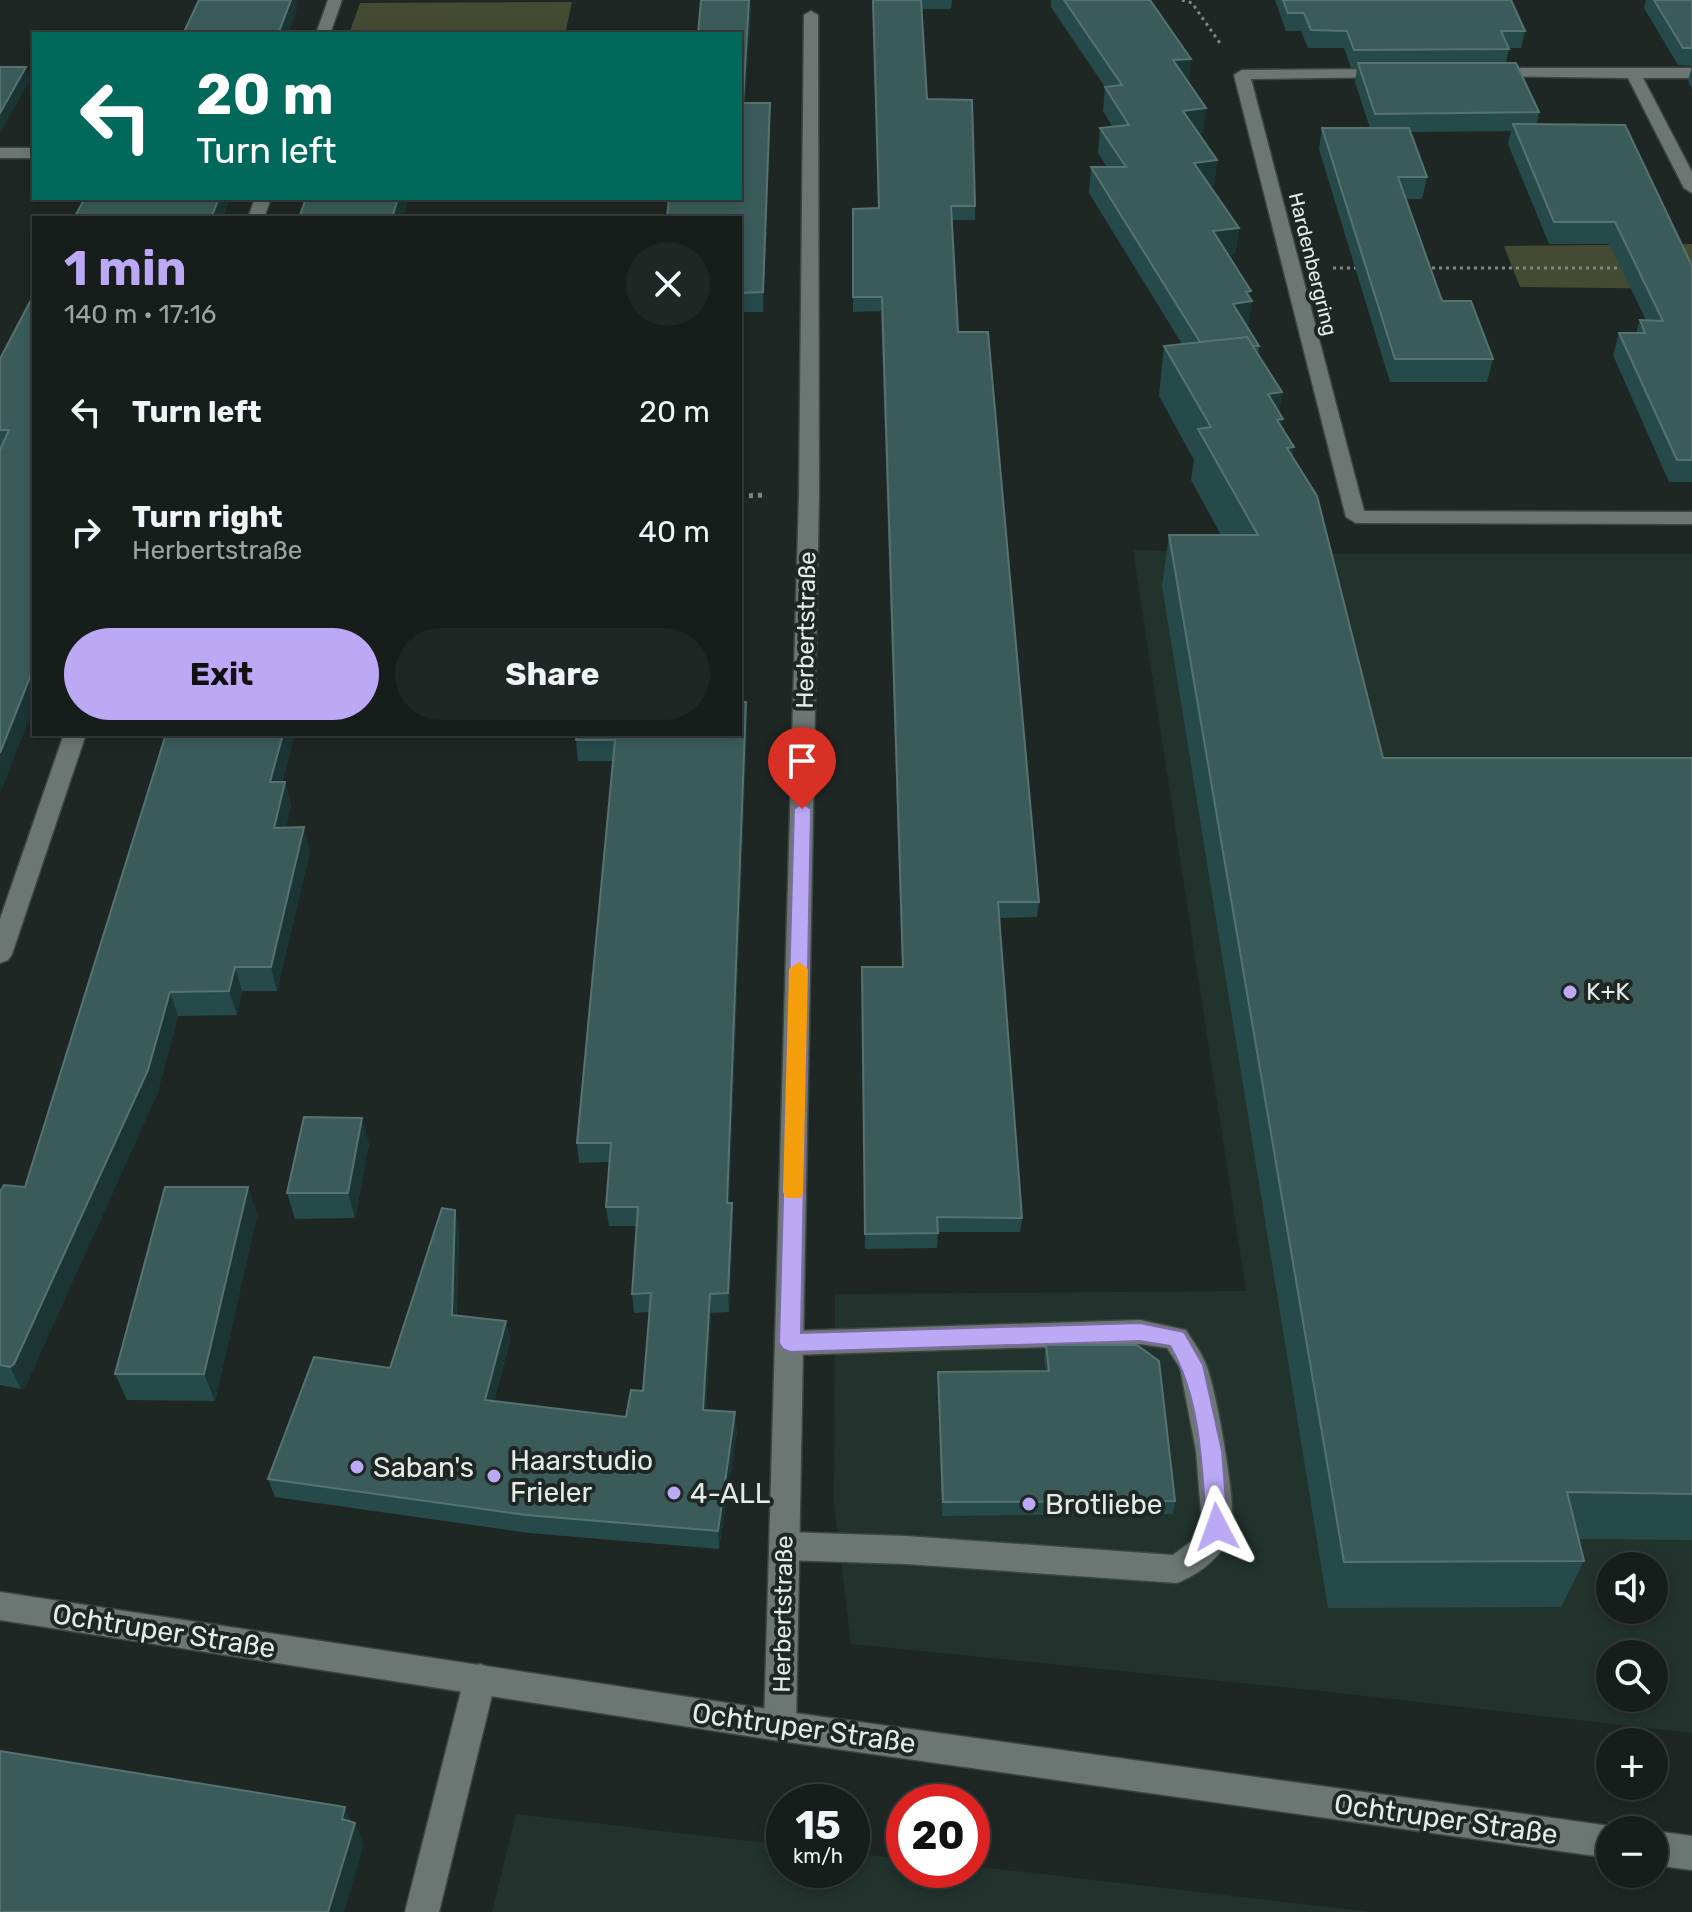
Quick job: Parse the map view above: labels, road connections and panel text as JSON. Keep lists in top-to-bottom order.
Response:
{
  "streets": {
    "street": ["Hardenbergring", "Herbertstraße", "Ochtruper Straße"]
  },
  "crossings": [
    ["Herbertstraße", "Ochtruper Straße"]
  ],
  "places": [
    "K+K",
    "Saban's",
    "Haarstudio Frieler",
    "4-ALL",
    "Brotliebe"
  ],
  "page": {
    "turn": ["20 m", "Turn left"],
    "heading": ["1 min", "140 m · 17:16"],
    "list": [
      {
        "name": "Turn left",
        "value": "20 m"
      },
      {
        "name": "Turn right",
        "note": "Herbertstraße",
        "value": "40 m"
      }
    ],
    "buttons": ["Exit", "Share"],
    "map_buttons": ["+", "−"],
    "speed": "15 km/h",
    "limit": "20"
  }
}
